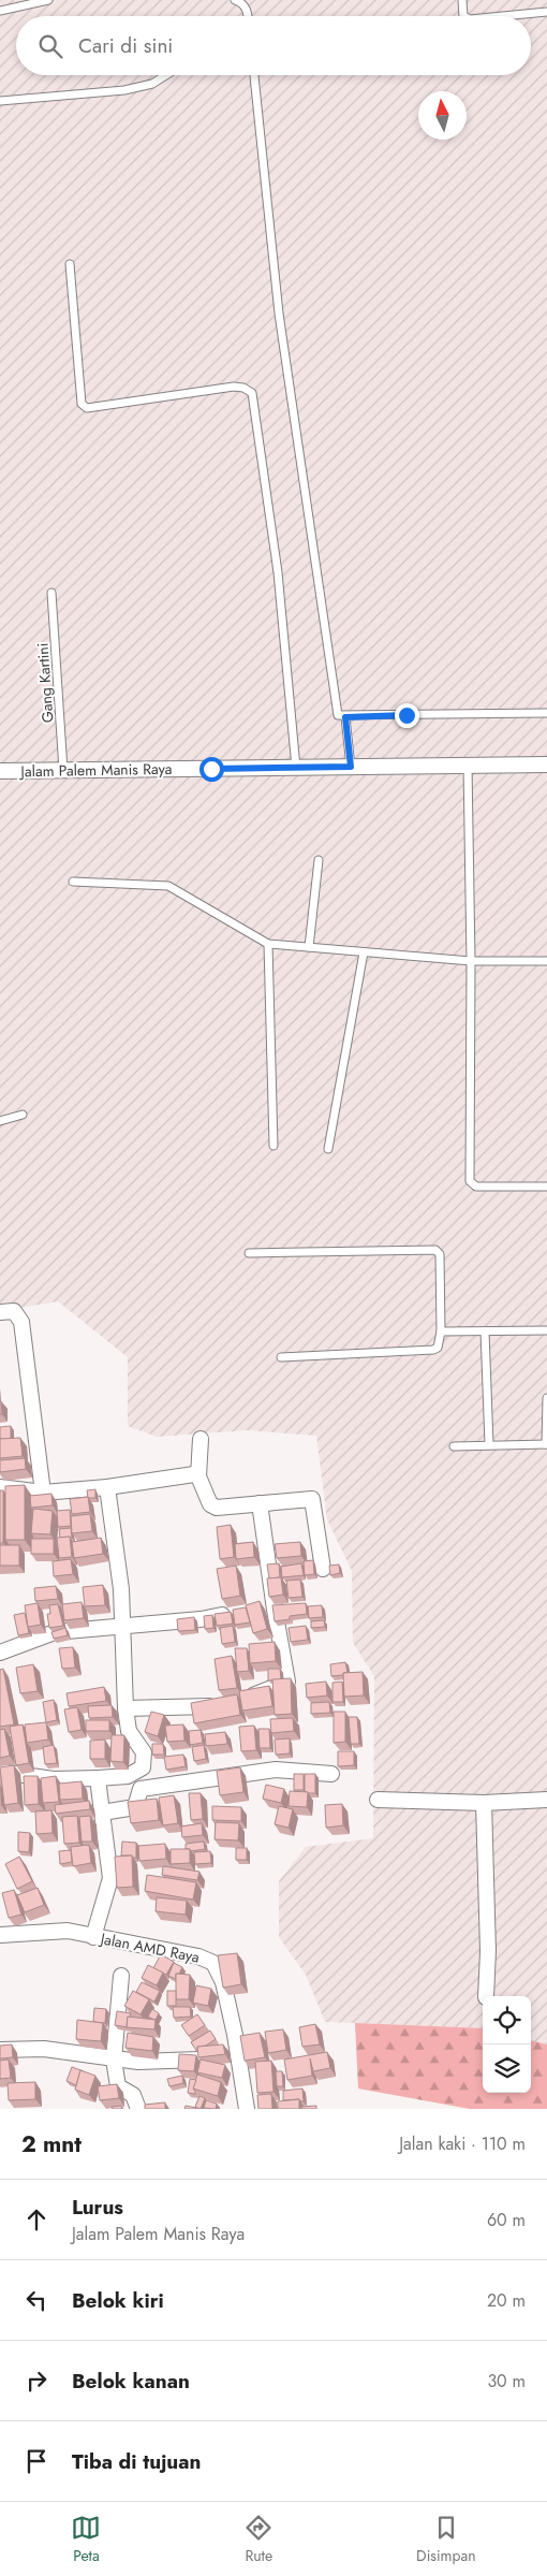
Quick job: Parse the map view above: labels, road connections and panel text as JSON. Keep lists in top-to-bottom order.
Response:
{
  "streets": {
    "street": ["Jalam Palem Manis Raya", "Jalan AMD Raya"],
    "lane": ["Gang Kartini"]
  },
  "crossings": [
    ["Gang Kartini", "Jalam Palem Manis Raya"]
  ],
  "north": "top",
  "page": {
    "search": "Cari di sini",
    "heading": ["2 mnt", "Jalan kaki · 110 m"],
    "list": [
      ["Lurus", "Jalam Palem Manis Raya", "60 m"],
      ["Belok kiri", "20 m"],
      ["Belok kanan", "30 m"],
      "Tiba di tujuan"
    ],
    "nav": ["Peta", "Rute", "Disimpan"]
  }
}
